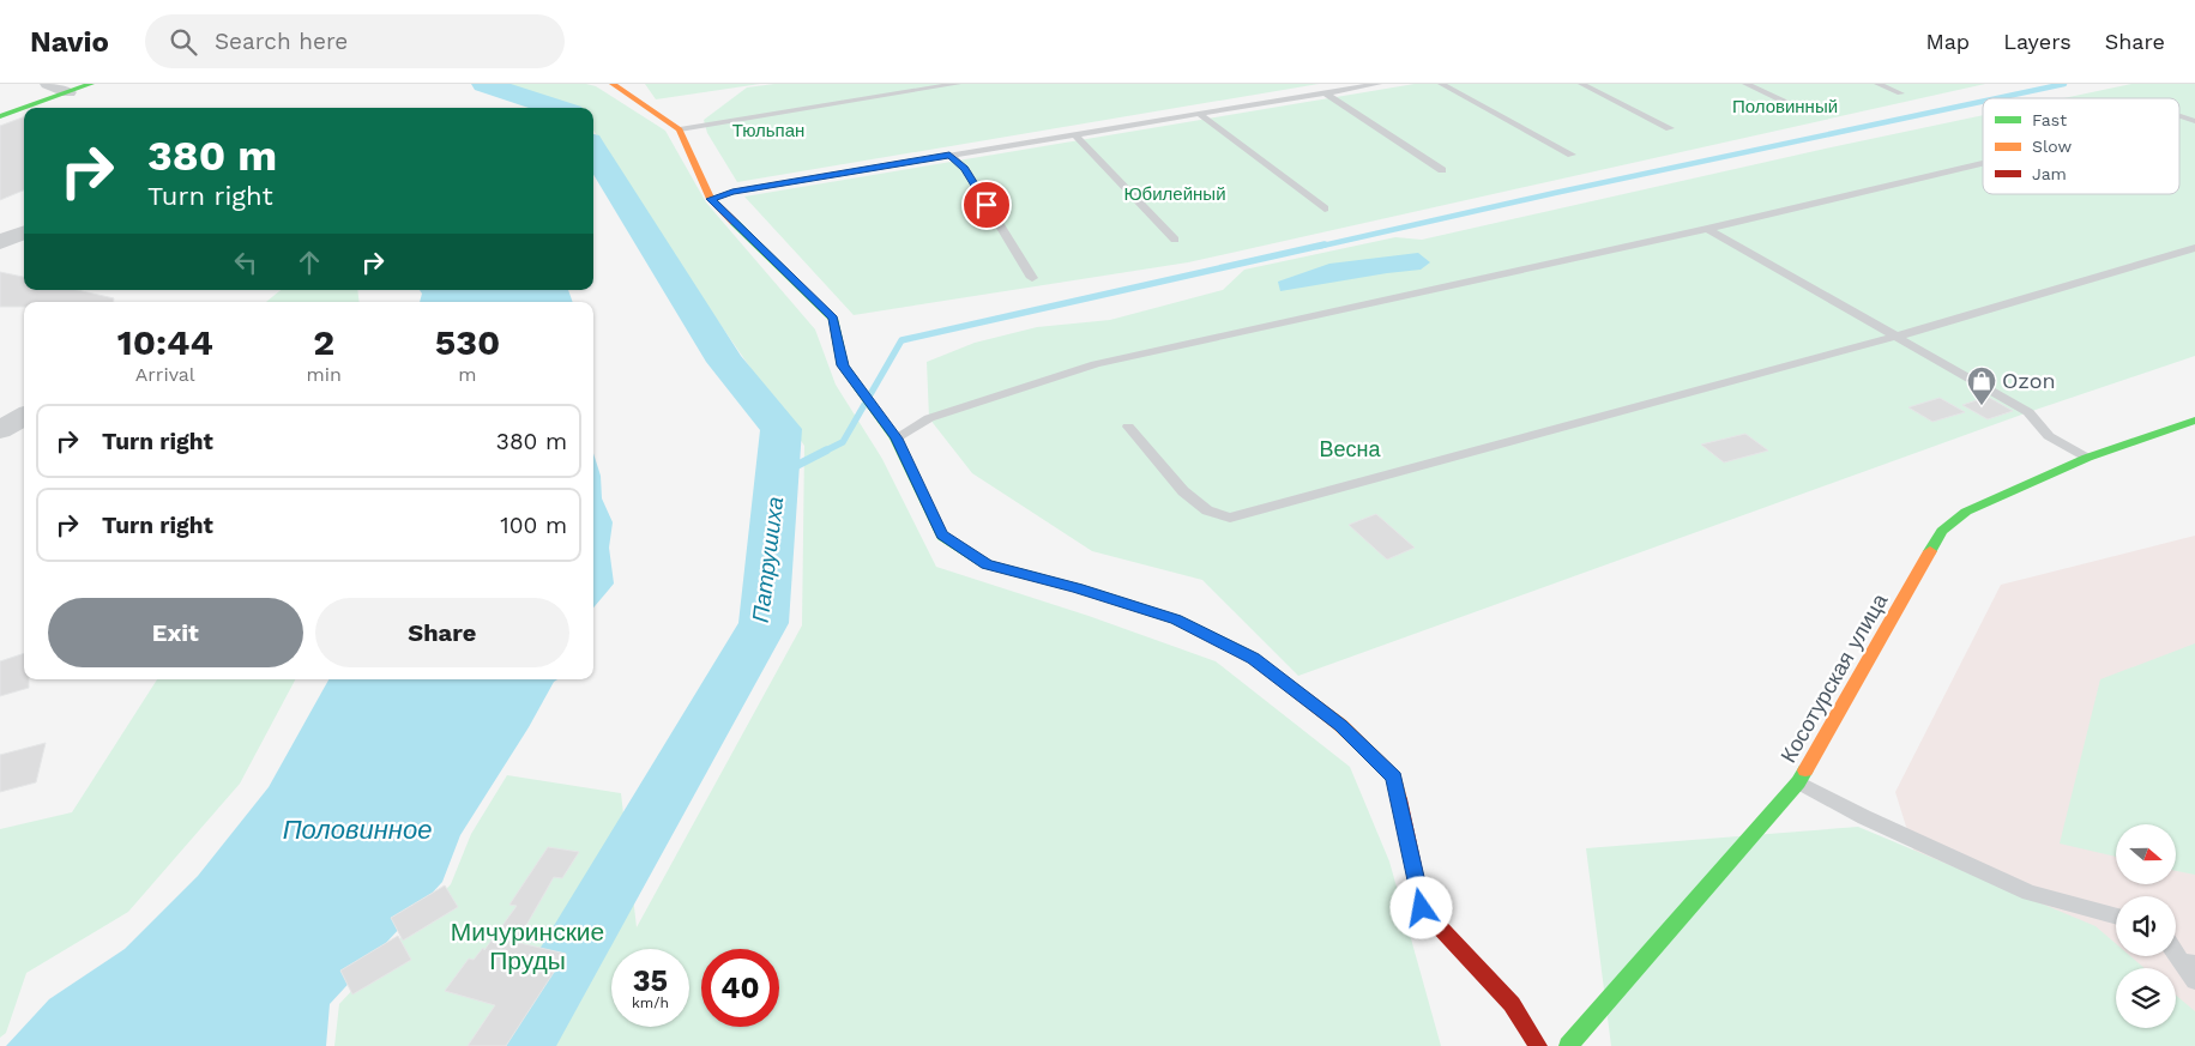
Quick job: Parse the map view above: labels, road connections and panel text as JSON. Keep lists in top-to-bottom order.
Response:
{
  "streets": {
    "street": ["Косотурская улица"]
  },
  "water": ["Патрушиха", "Половинное"],
  "parks": [
    "Половинный",
    "Тюльпан",
    "Юбилейный",
    "Весна",
    "Мичуринские Пруды"
  ],
  "places": {
    "shop": ["Ozon"]
  },
  "legend": ["Fast", "Slow", "Jam"],
  "north": "right",
  "page": {
    "header": "Navio",
    "search": "Search here",
    "nav": ["Map", "Layers", "Share"],
    "turn": ["380 m", "Turn right"],
    "eta": [
      "10:44",
      "Arrival",
      "2",
      "min",
      "530",
      "m"
    ],
    "list": [
      {
        "name": "Turn right",
        "value": "380 m"
      },
      {
        "name": "Turn right",
        "value": "100 m"
      }
    ],
    "buttons": ["Exit", "Share"],
    "speed": "35 km/h",
    "limit": "40"
  }
}
